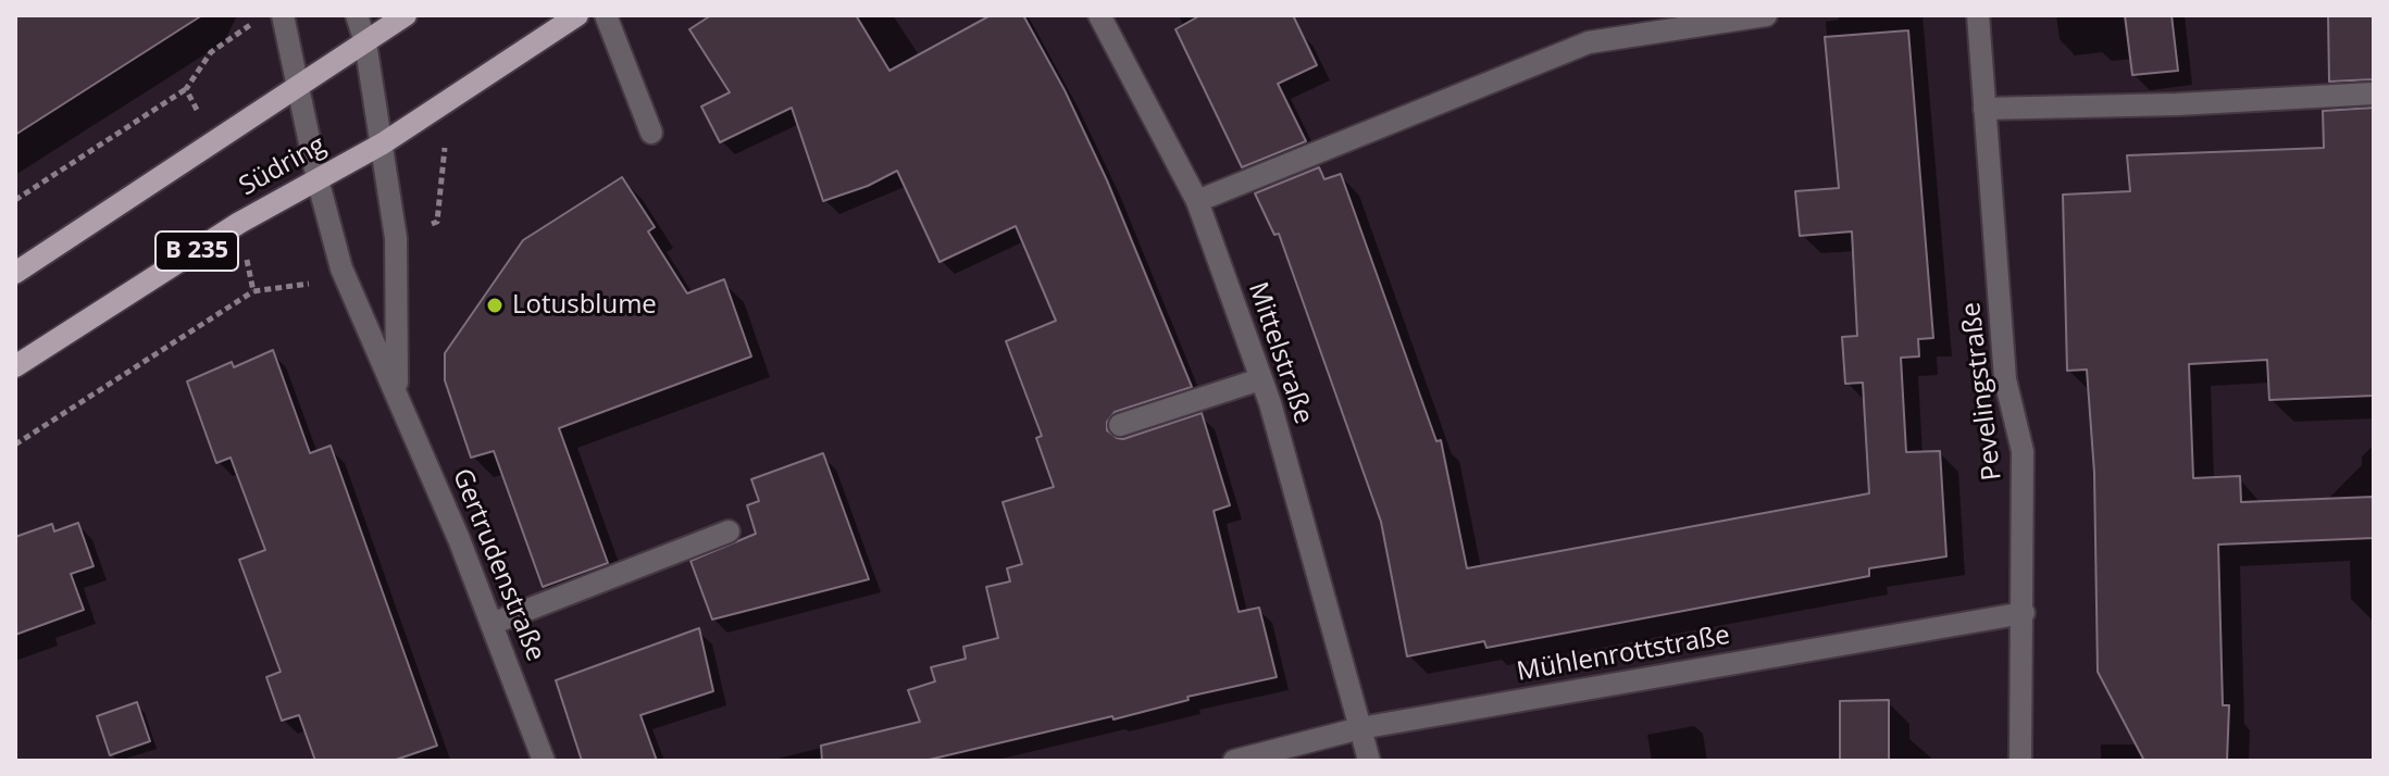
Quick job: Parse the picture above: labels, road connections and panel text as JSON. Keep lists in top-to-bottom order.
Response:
{
  "streets": {
    "main road": ["Südring", "B 235"],
    "street": [
      "Mittelstraße",
      "Pevelingstraße",
      "Gertrudenstraße",
      "Mühlenrottstraße"
    ]
  },
  "crossings": [
    ["Südring", "Gertrudenstraße"],
    ["Mittelstraße", "Mühlenrottstraße"],
    ["Pevelingstraße", "Mühlenrottstraße"]
  ],
  "places": ["Lotusblume"]
}
